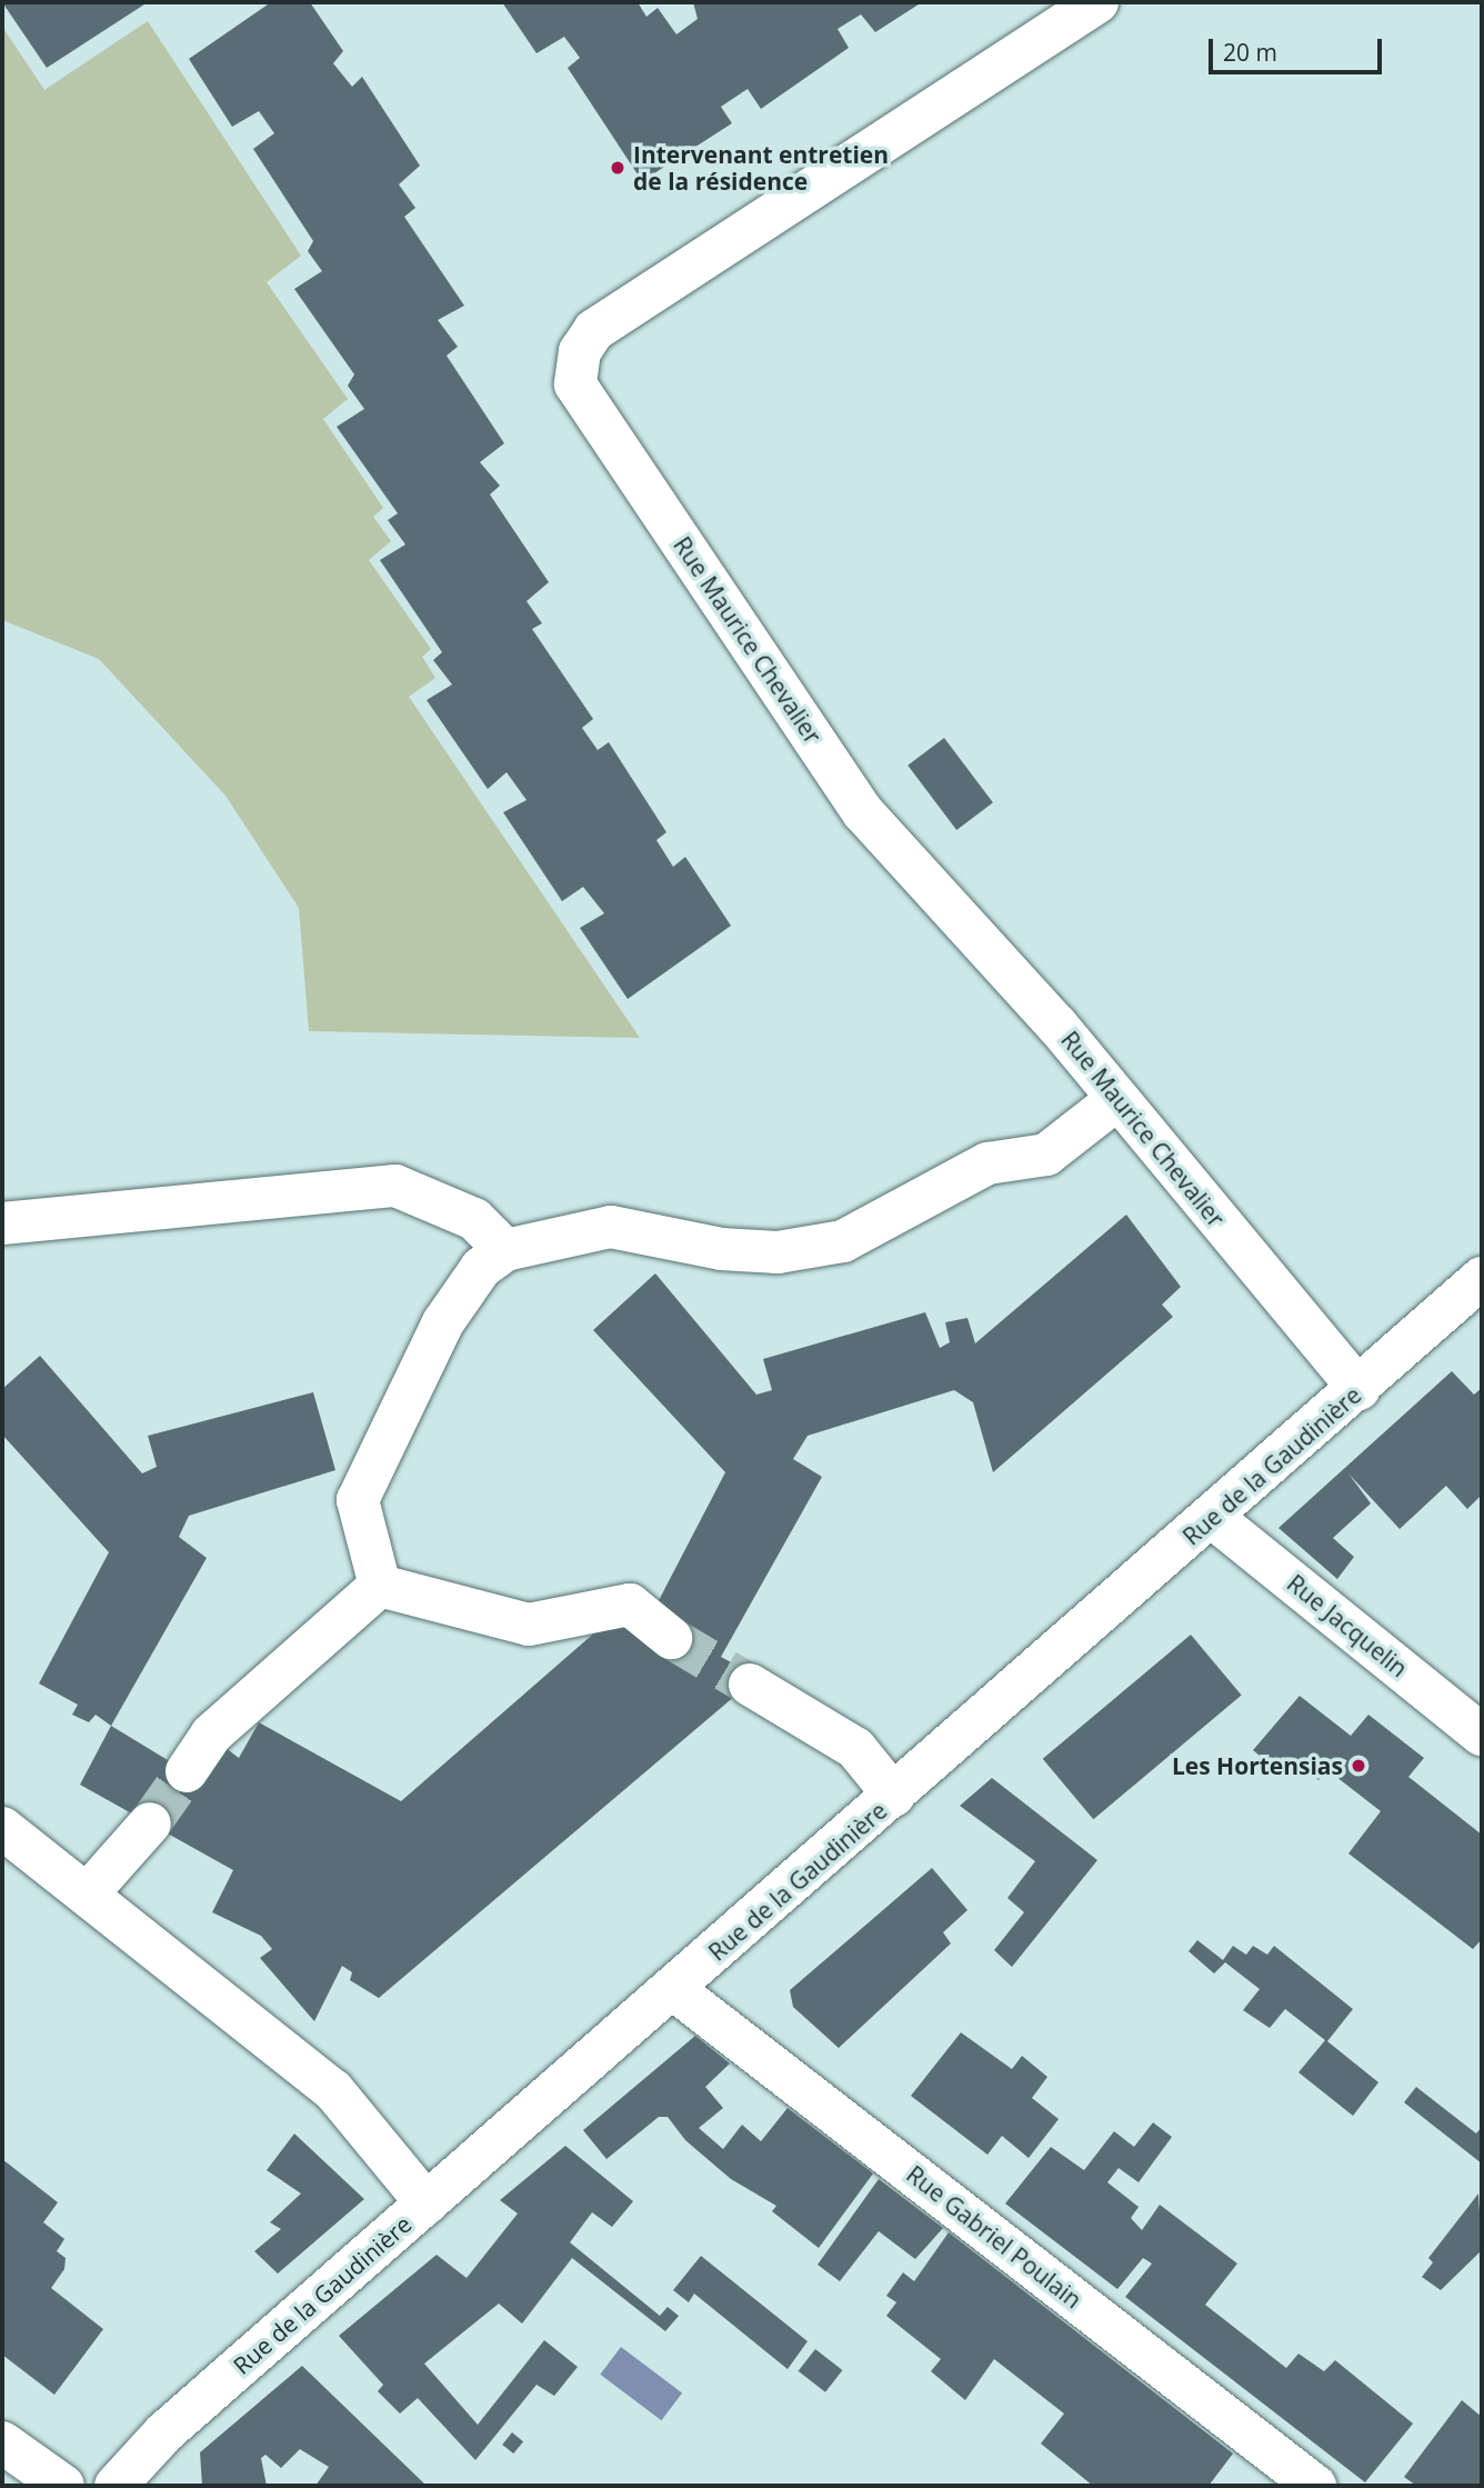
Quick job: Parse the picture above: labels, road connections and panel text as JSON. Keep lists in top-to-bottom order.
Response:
{
  "streets": {
    "street": [
      "Rue Maurice Chevalier",
      "Rue de la Gaudinière",
      "Rue Jacquelin",
      "Rue Gabriel Poulain"
    ]
  },
  "crossings": [
    ["Rue Maurice Chevalier", "Rue de la Gaudinière"],
    ["Rue de la Gaudinière", "Rue Jacquelin"],
    ["Rue de la Gaudinière", "Rue Gabriel Poulain"]
  ],
  "places": ["Intervenant entretien de la résidence", "Les Hortensias"],
  "scale_bar": "20 m"
}
